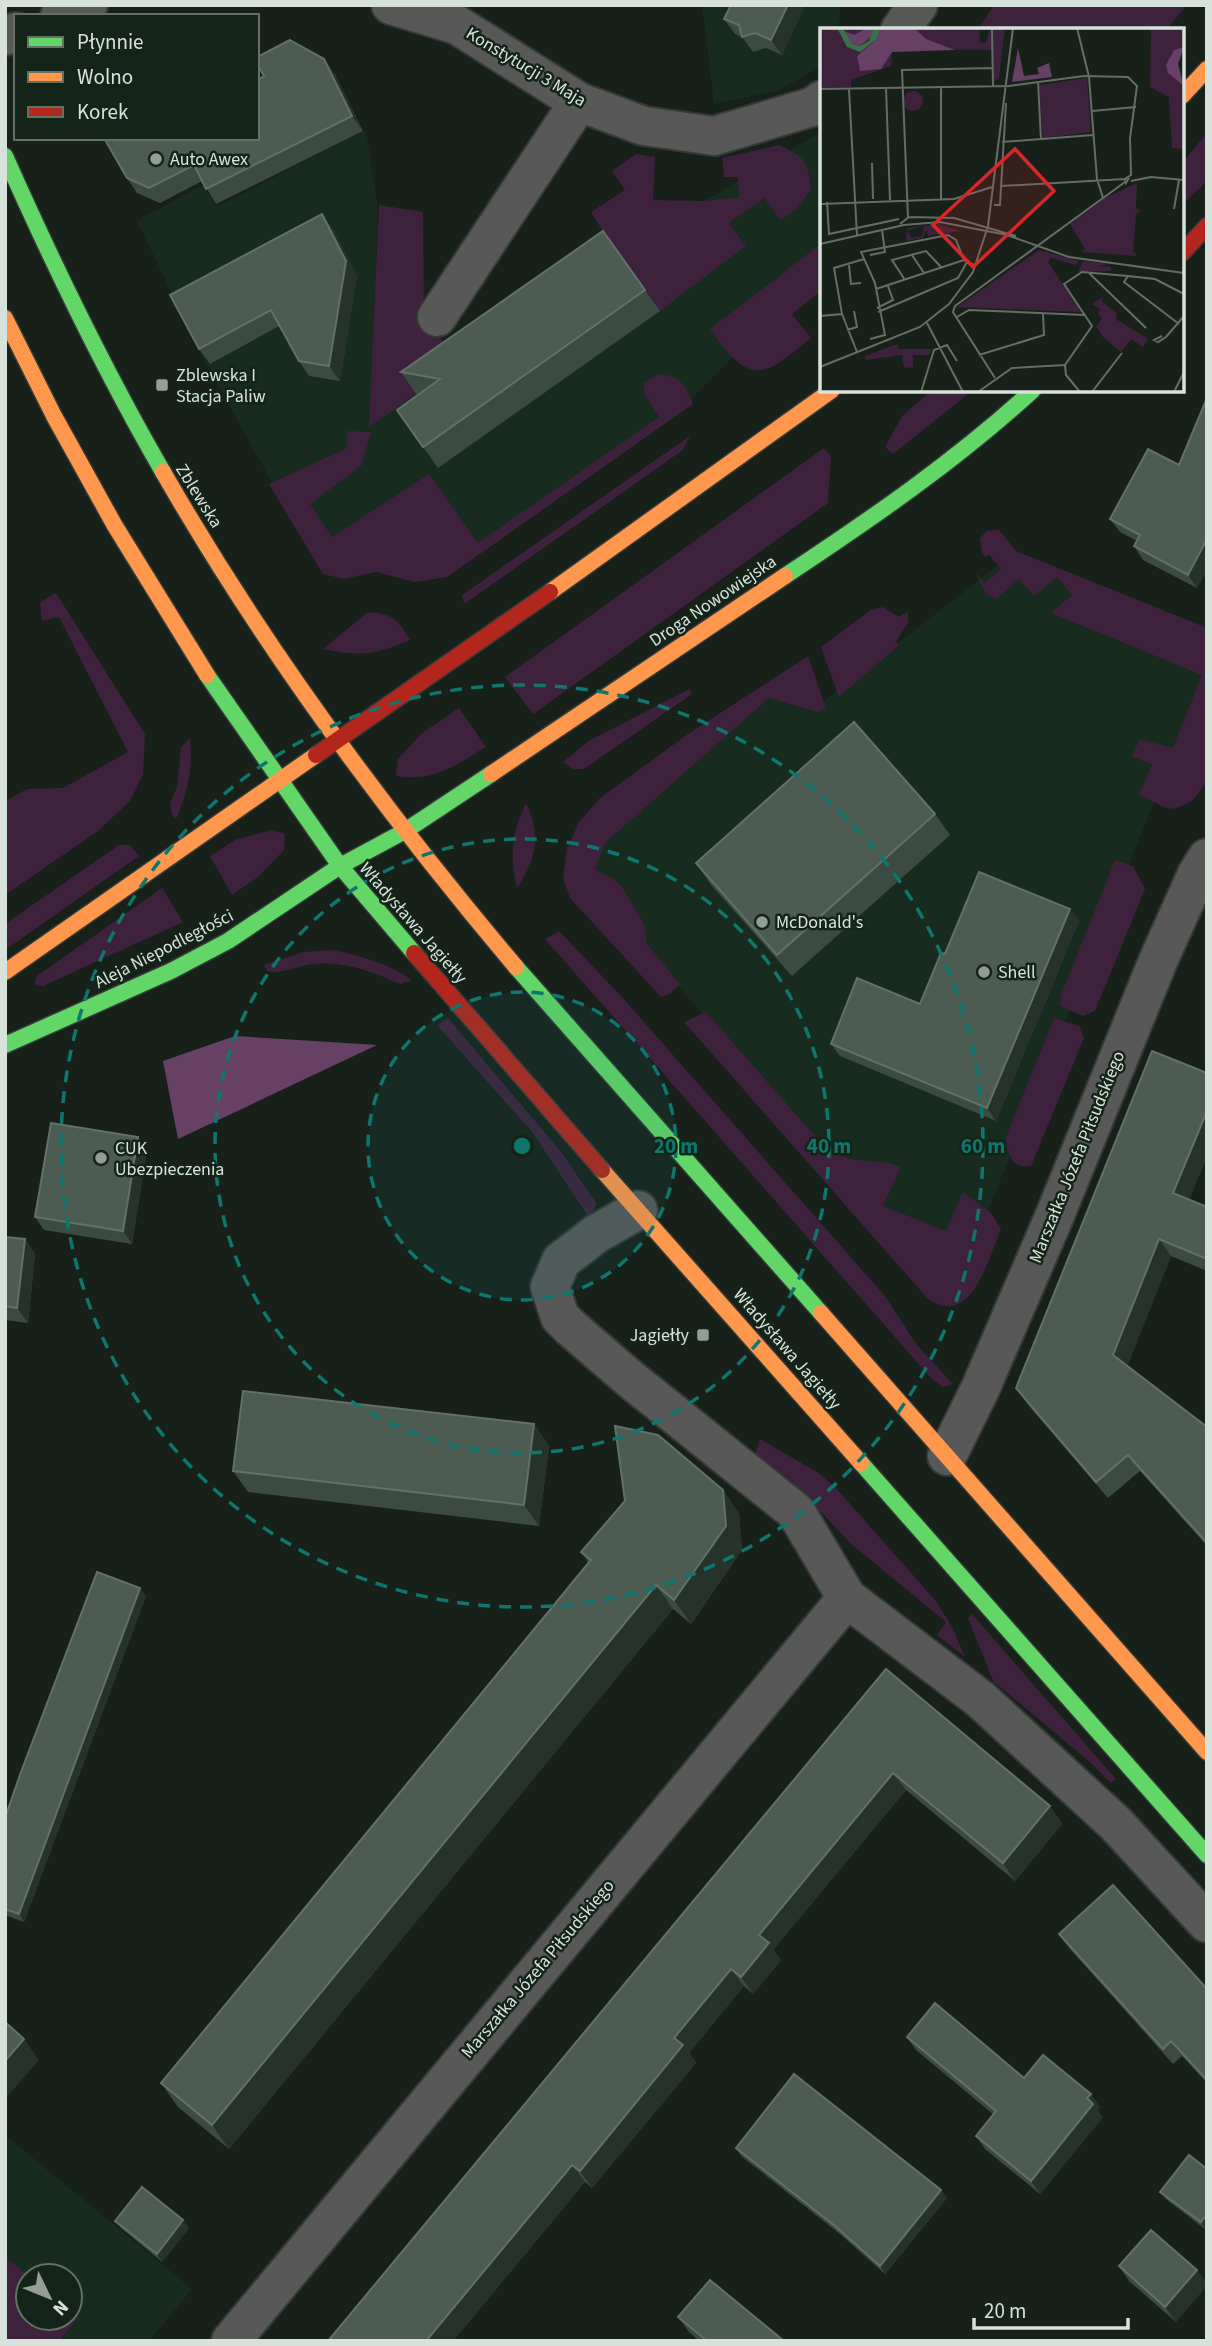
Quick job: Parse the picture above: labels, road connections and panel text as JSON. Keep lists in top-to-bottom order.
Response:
{
  "streets": {
    "main road": [
      "Zblewska",
      "Droga Nowowiejska",
      "Władysława Jagiełły",
      "Aleja Niepodległości"
    ],
    "street": ["Konstytucji 3 Maja", "Marszałka Józefa Piłsudskiego"]
  },
  "crossings": [
    ["Zblewska", "Droga Nowowiejska"],
    ["Zblewska", "Aleja Niepodległości"],
    ["Droga Nowowiejska", "Aleja Niepodległości"],
    ["Władysława Jagiełły", "Aleja Niepodległości"]
  ],
  "places": {
    "other": [
      "Auto Awex",
      "McDonald's",
      "Shell",
      "CUK Ubezpieczenia"
    ],
    "transit": ["Zblewska I Stacja Paliw", "Jagiełły"]
  },
  "legend": ["Płynnie", "Wolno", "Korek"],
  "scale_bar": "20 m",
  "north": "bottom right",
  "rings": ["20 m", "40 m", "60 m"]
}
